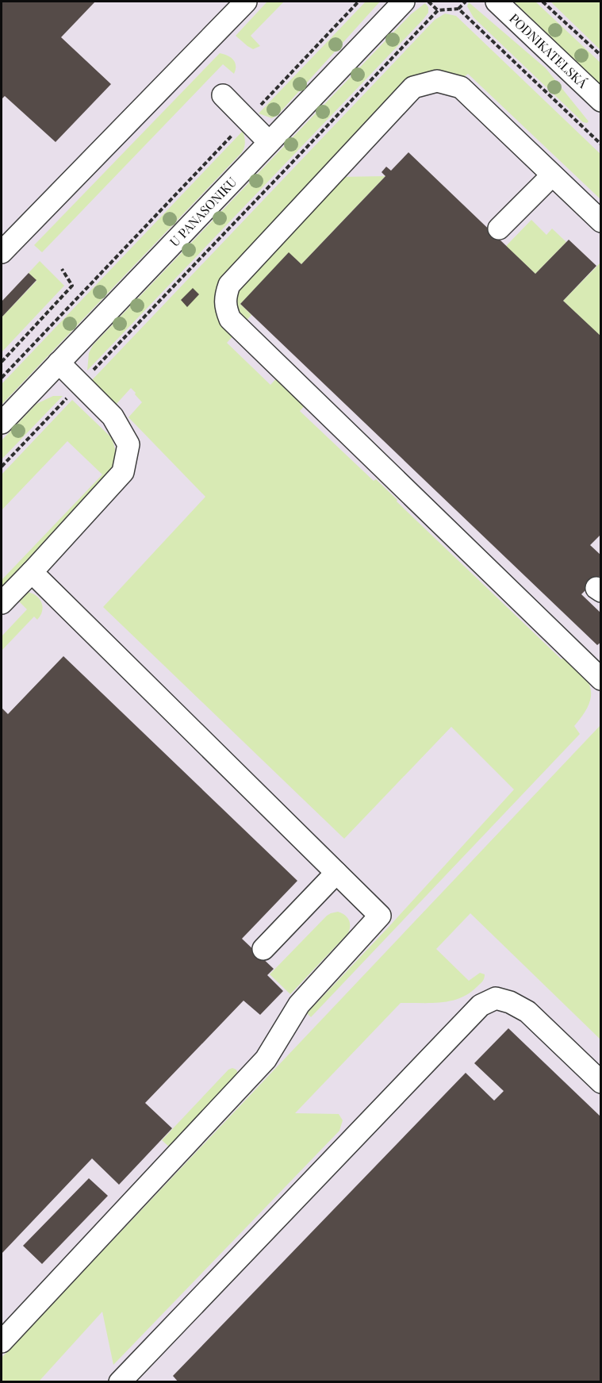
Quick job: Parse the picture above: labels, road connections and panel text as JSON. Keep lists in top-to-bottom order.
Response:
{
  "streets": {
    "street": ["PODNIKATELSKÁ", "U PANASONIKU"]
  }
}
